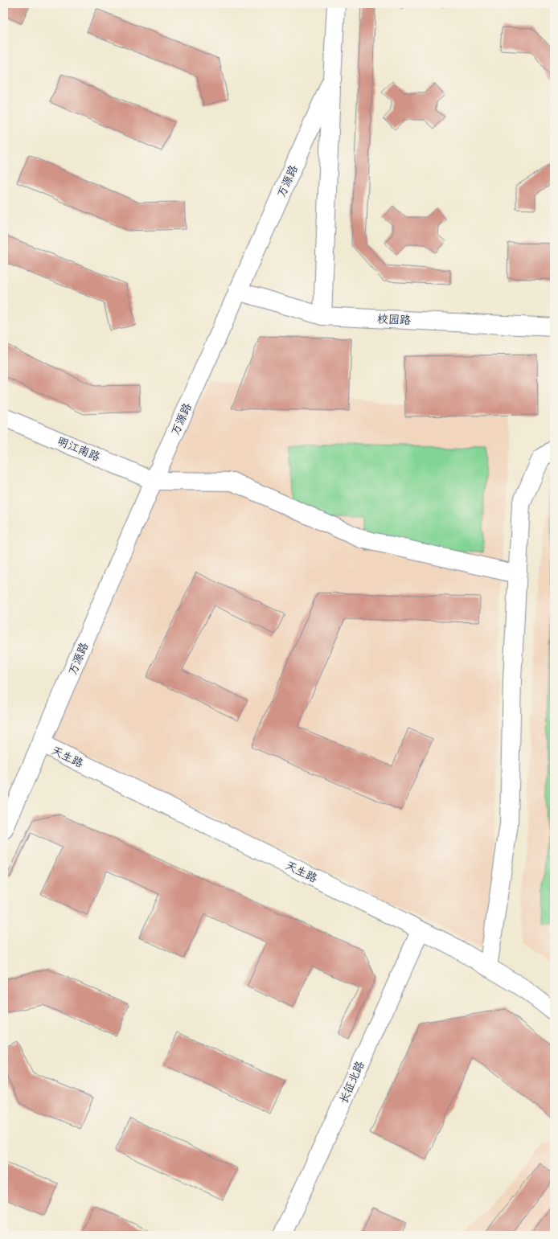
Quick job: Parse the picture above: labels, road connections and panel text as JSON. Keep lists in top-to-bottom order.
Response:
{
  "streets": {
    "street": [
      "万源路",
      "校园路",
      "明江南路",
      "天生路",
      "长征北路"
    ]
  },
  "crossings": [
    ["万源路", "校园路"],
    ["万源路", "明江南路"],
    ["万源路", "天生路"],
    ["天生路", "长征北路"]
  ]
}
